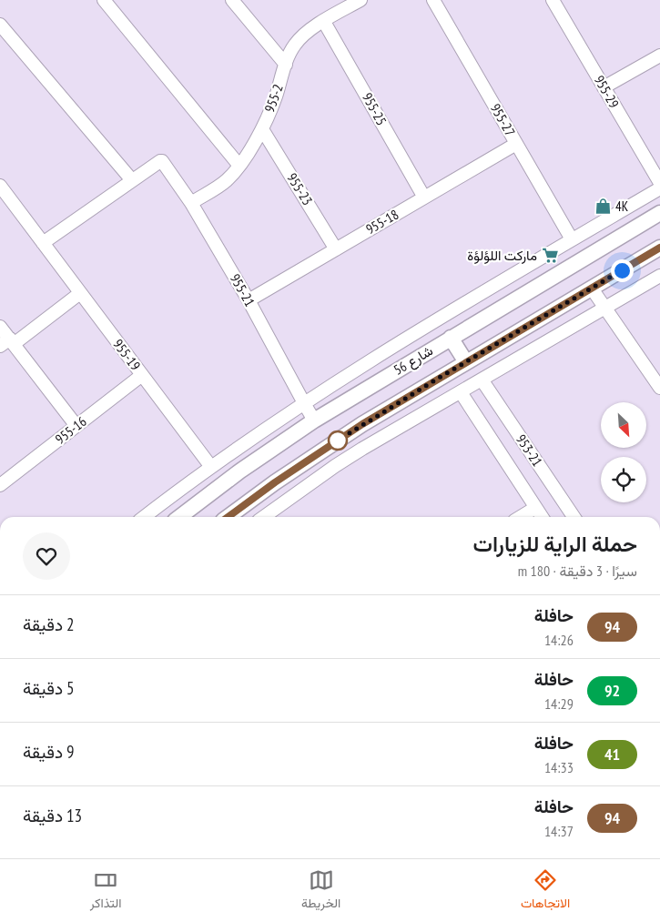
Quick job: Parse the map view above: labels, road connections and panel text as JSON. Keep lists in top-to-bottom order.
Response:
{
  "streets": {
    "street": [
      "955-29",
      "955-2",
      "955-25",
      "955-27",
      "955-23",
      "955-18",
      "955-21",
      "955-19",
      "شارع 56",
      "955-16",
      "953-21"
    ]
  },
  "crossings": [
    ["955-2", "955-25"],
    ["955-2", "955-23"],
    ["955-2", "955-21"],
    ["955-25", "955-18"],
    ["955-27", "955-18"],
    ["955-23", "955-18"],
    ["955-18", "955-21"],
    ["955-21", "شارع 56"],
    ["955-19", "955-16"]
  ],
  "places": {
    "shop": ["4K"],
    "supermarket": ["ماركت اللؤلؤة"]
  },
  "lines": ["bus line 94"],
  "north": "bottom right",
  "page": {
    "heading": ["حملة الراية للزيارات", "سيرًا · 3 دقيقة · 180 m"],
    "list": [
      {
        "mark": "94",
        "name": "حافلة",
        "note": "14:26",
        "value": "2 دقيقة"
      },
      {
        "mark": "92",
        "name": "حافلة",
        "note": "14:29",
        "value": "5 دقيقة"
      },
      {
        "mark": "41",
        "name": "حافلة",
        "note": "14:33",
        "value": "9 دقيقة"
      },
      {
        "mark": "94",
        "name": "حافلة",
        "note": "14:37",
        "value": "13 دقيقة"
      }
    ],
    "tabs": ["الاتجاهات", "الخريطة", "التذاكر"]
  }
}
